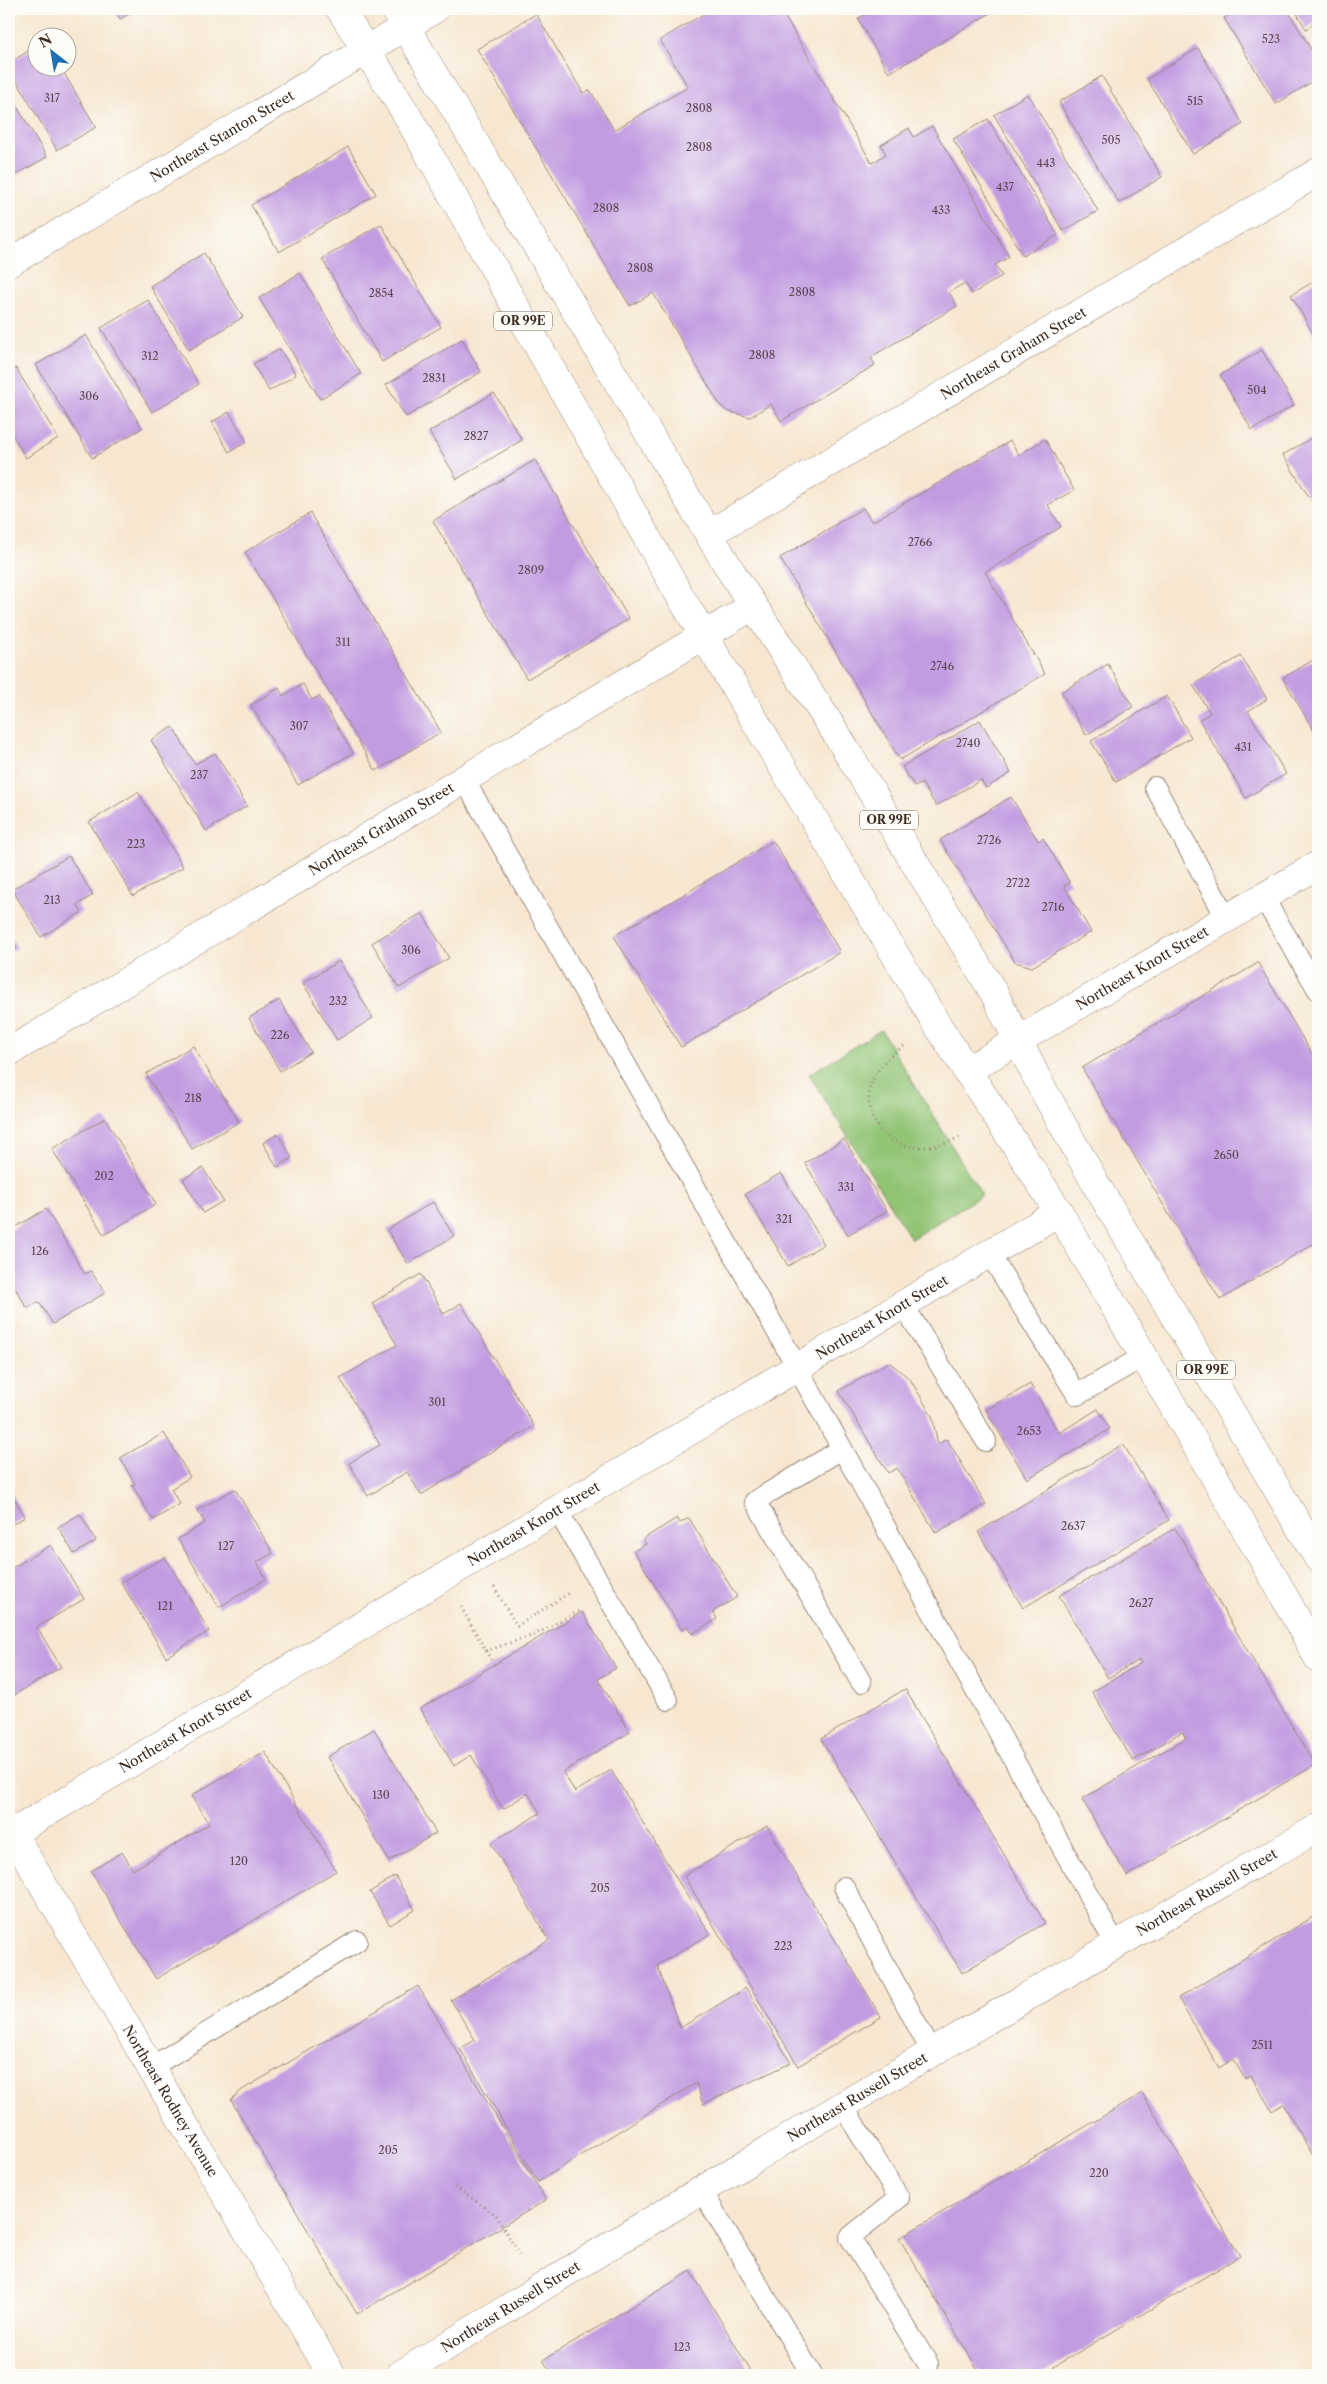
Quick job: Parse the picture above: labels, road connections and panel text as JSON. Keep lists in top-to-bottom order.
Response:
{
  "streets": {
    "street": [
      "Northeast Stanton Street",
      "OR 99E",
      "Northeast Graham Street",
      "Northeast Knott Street",
      "Northeast Russell Street",
      "Northeast Rodney Avenue"
    ]
  },
  "crossings": [
    ["Northeast Stanton Street", "OR 99E"],
    ["OR 99E", "Northeast Graham Street"],
    ["OR 99E", "Northeast Knott Street"],
    ["Northeast Knott Street", "Northeast Rodney Avenue"]
  ],
  "house_numbers": [
    "523",
    "317",
    "515",
    "2808",
    "505",
    "2808",
    "443",
    "437",
    "2808",
    "433",
    "2808",
    "2808",
    "2854",
    "2808",
    "312",
    "2831",
    "504",
    "306",
    "2827",
    "2766",
    "2809",
    "311",
    "2746",
    "307",
    "2740",
    "431",
    "237",
    "2726",
    "223",
    "2722",
    "213",
    "2716",
    "306",
    "232",
    "226",
    "218",
    "2650",
    "202",
    "331",
    "321",
    "126",
    "301",
    "2653",
    "2637",
    "127",
    "2627",
    "121",
    "130",
    "120",
    "205",
    "223",
    "2511",
    "205",
    "220",
    "123"
  ],
  "north": "top left"
}
